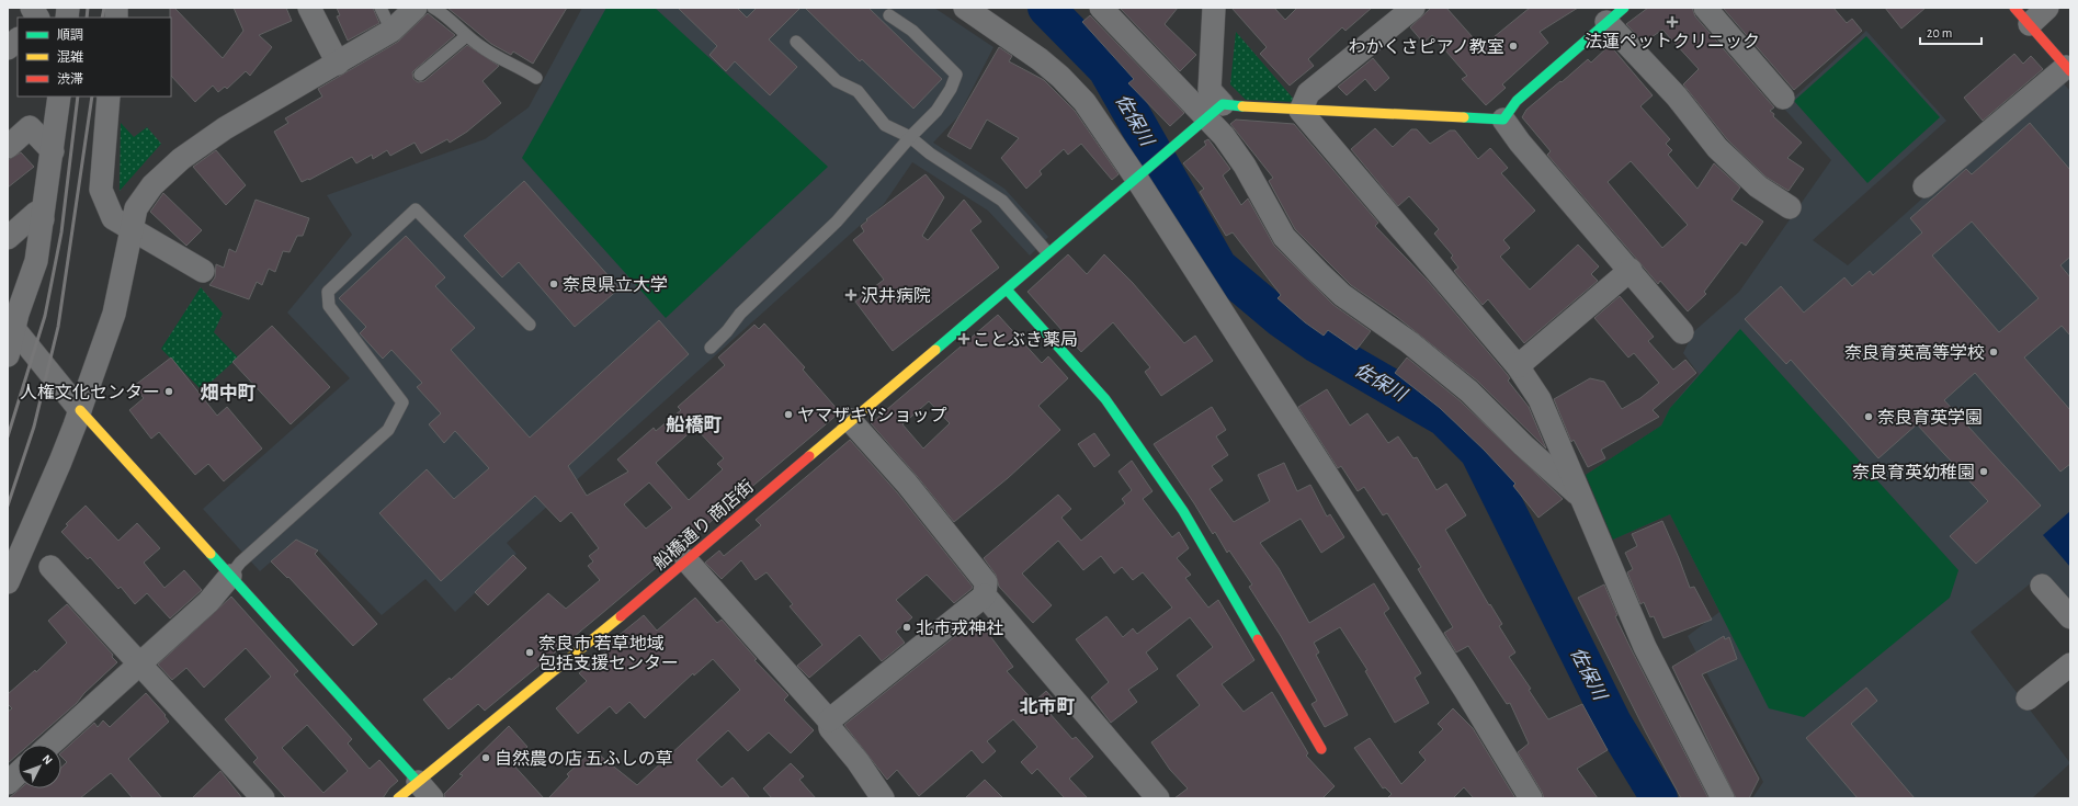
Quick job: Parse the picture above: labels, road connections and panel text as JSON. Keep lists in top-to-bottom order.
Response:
{
  "streets": {
    "street": ["船橋通り 商店街"]
  },
  "districts": ["畑中町", "船橋町", "北市町"],
  "water": ["佐保川"],
  "places": {
    "health": ["法蓮ペットクリニック", "沢井病院", "ことぶき薬局"],
    "other": [
      "わかくさピアノ教室",
      "奈良県立大学",
      "奈良育英高等学校",
      "人権文化センター",
      "ヤマザキYショップ",
      "奈良育英学園",
      "奈良育英幼稚園",
      "北市戎神社",
      "奈良市 若草地域 包括支援センター",
      "自然農の店 五ふしの草"
    ]
  },
  "legend": ["順調", "混雑", "渋滞"],
  "scale_bar": "20 m",
  "north": "top right"
}
